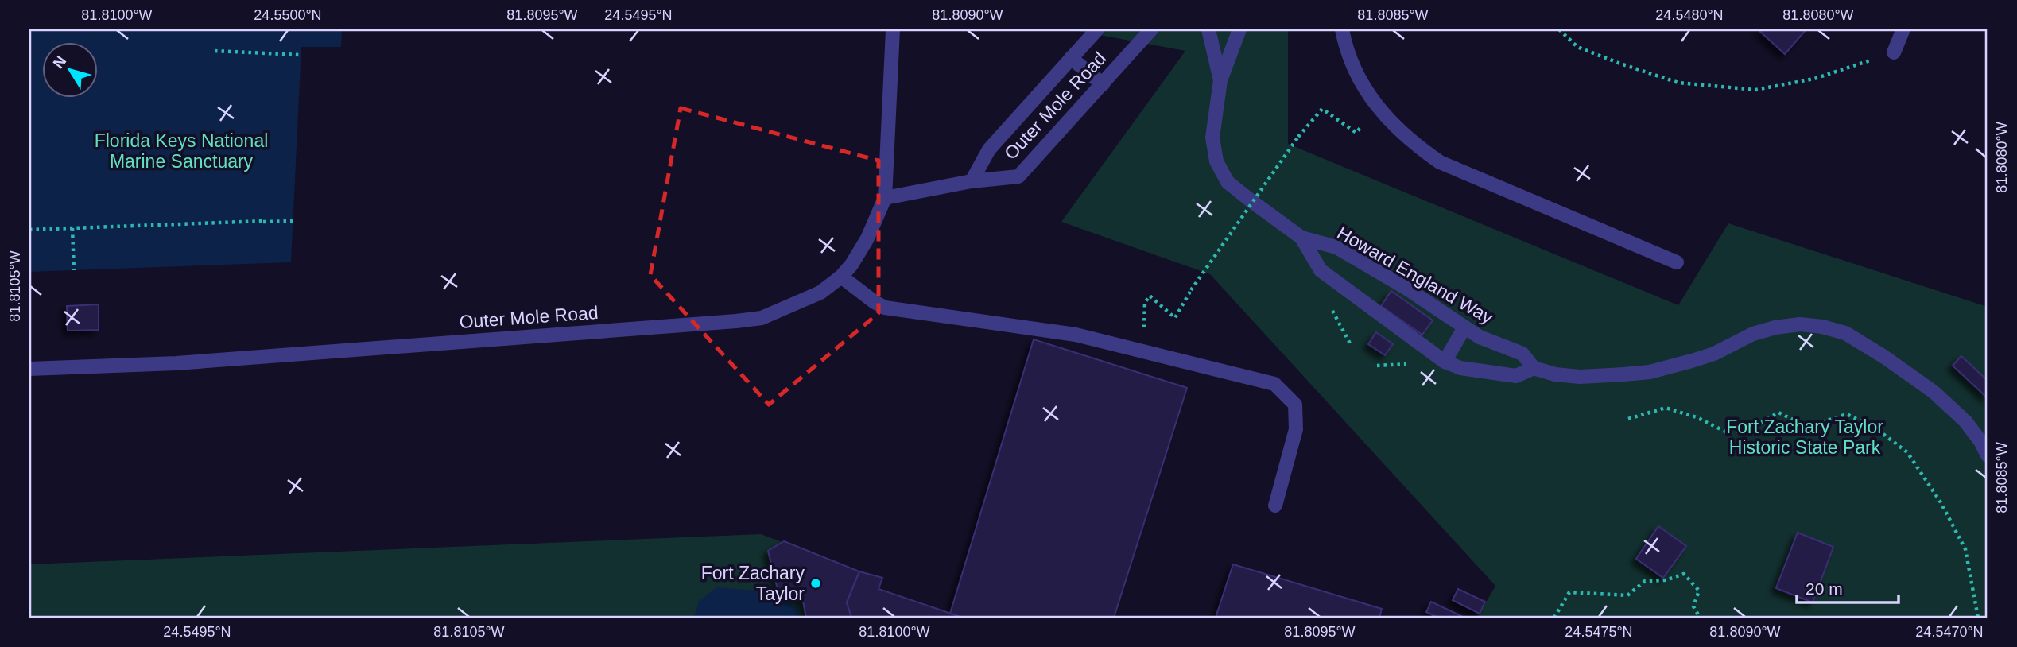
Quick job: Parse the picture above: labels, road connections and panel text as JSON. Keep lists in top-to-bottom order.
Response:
{
  "streets": {
    "street": ["Outer Mole Road", "Howard England Way"]
  },
  "parks": ["Florida Keys National Marine Sanctuary", "Fort Zachary Taylor Historic State Park"],
  "places": ["Fort Zachary Taylor"],
  "scale_bar": "20 m",
  "north": "top left",
  "coordinates": [
    "81.8100°W",
    "24.5500°N",
    "81.8095°W",
    "24.5495°N",
    "81.8090°W",
    "81.8085°W",
    "24.5480°N",
    "81.8080°W",
    "81.8105°W",
    "24.5475°N",
    "24.5470°N"
  ]
}
